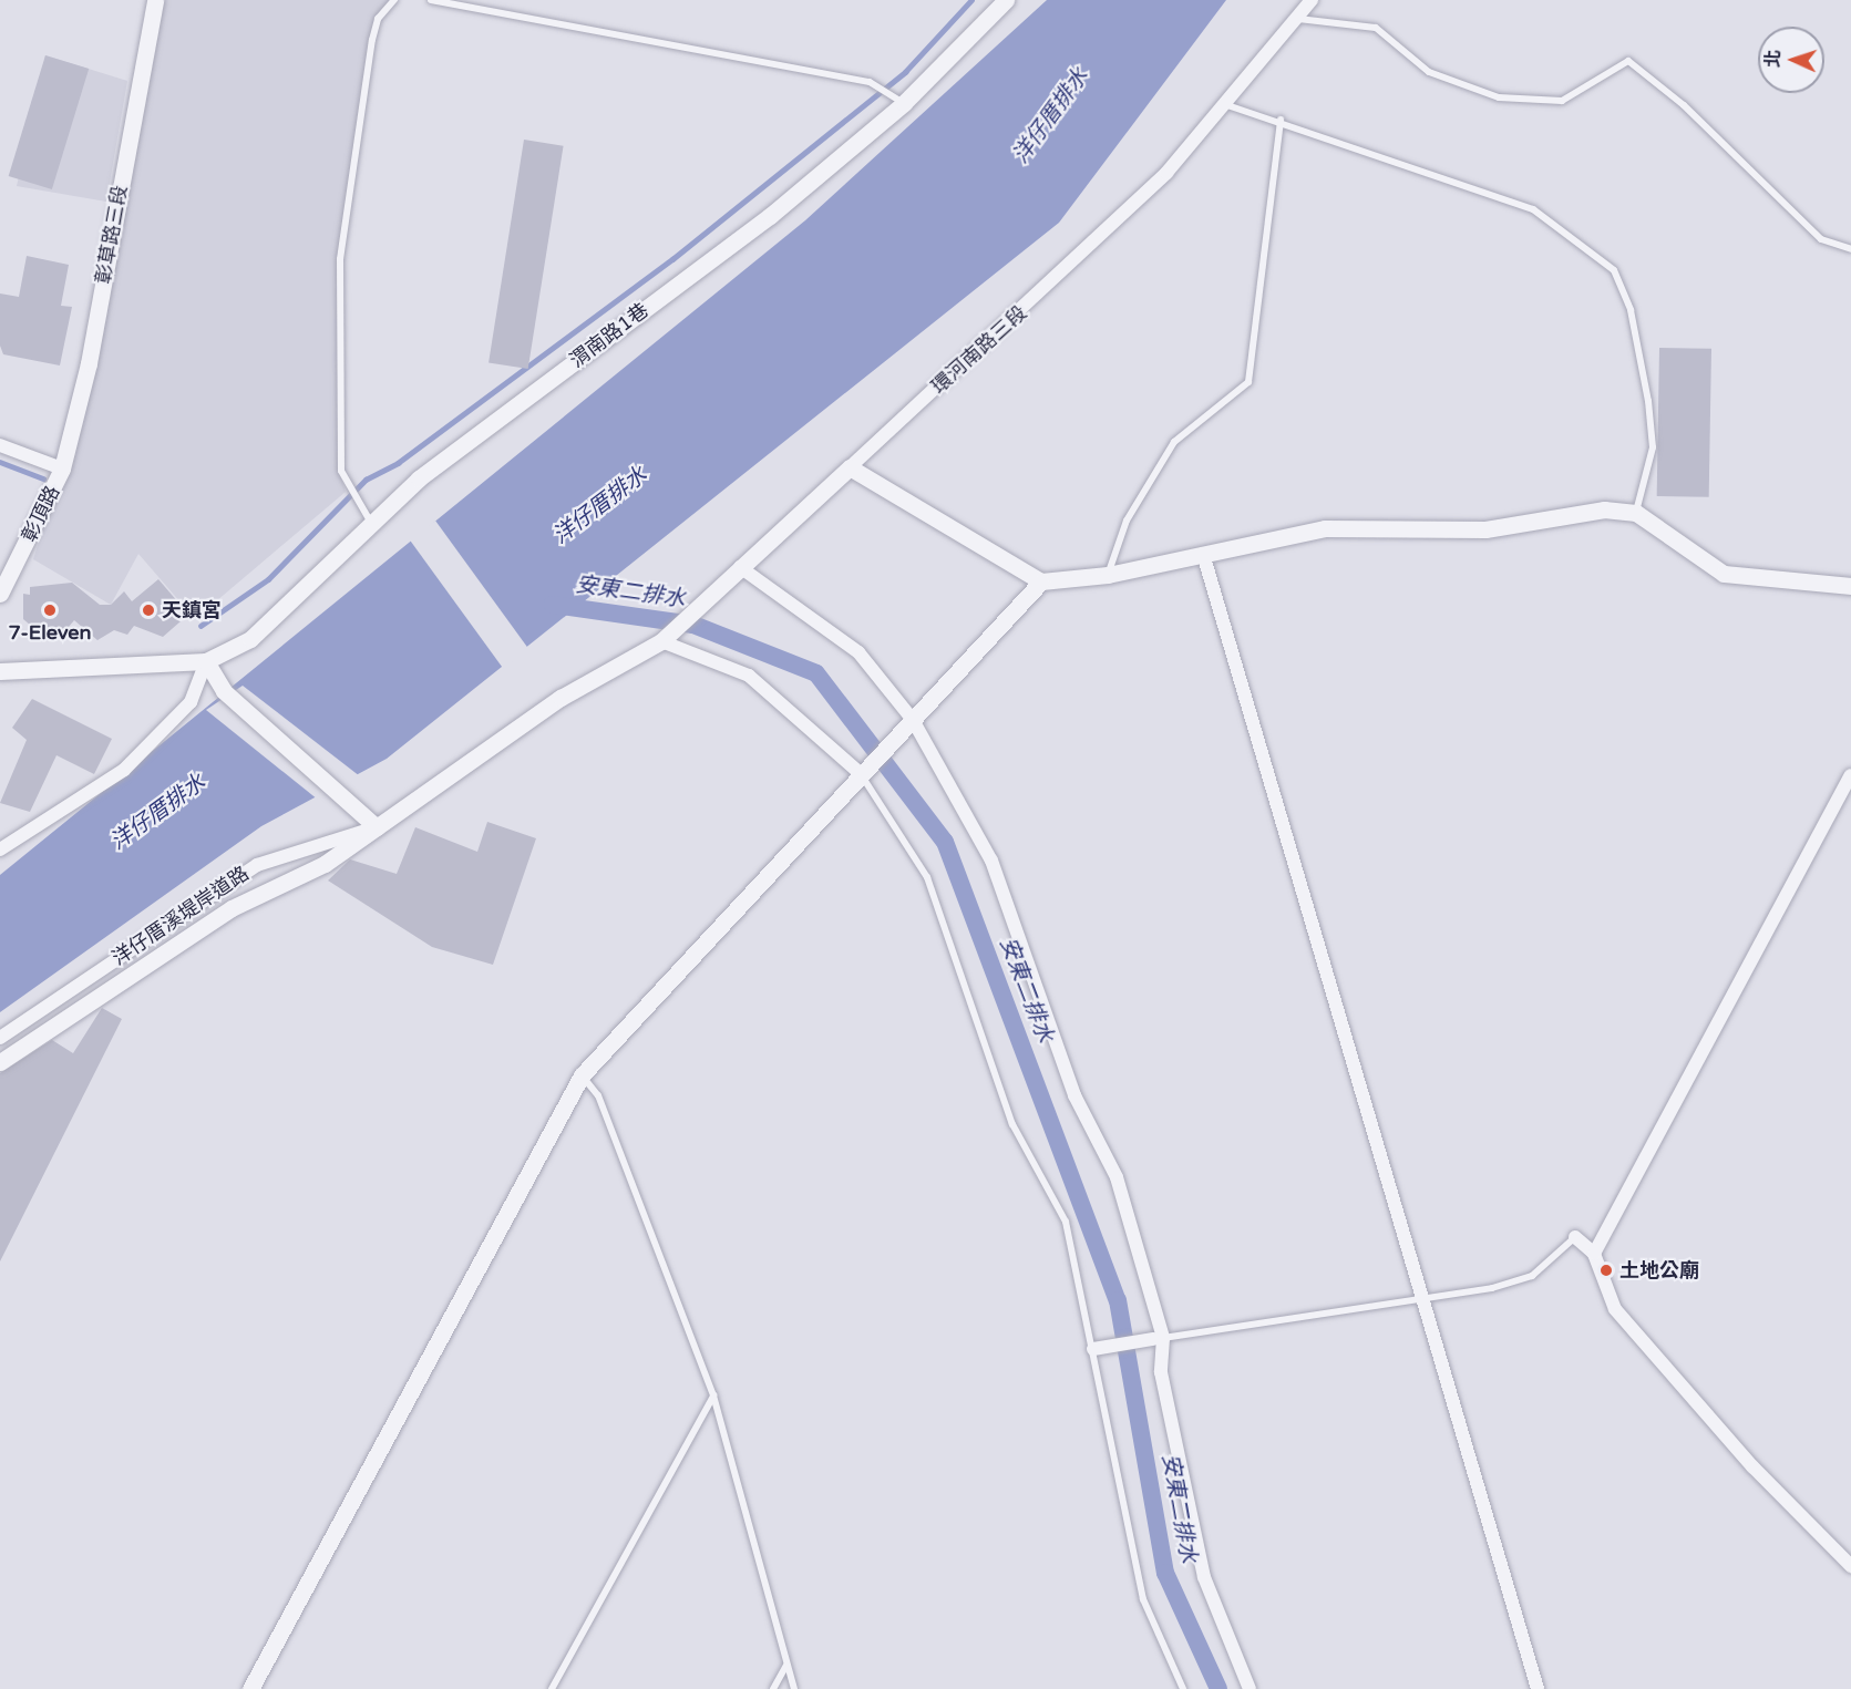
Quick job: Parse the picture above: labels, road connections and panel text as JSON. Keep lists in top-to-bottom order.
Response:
{
  "streets": {
    "street": [
      "彰草路三段",
      "渭南路1巷",
      "環河南路三段",
      "彰頂路",
      "洋仔厝溪堤岸道路"
    ]
  },
  "crossings": [
    ["彰草路三段", "彰頂路"],
    ["環河南路三段", "洋仔厝溪堤岸道路"]
  ],
  "water": ["洋仔厝排水", "安東二排水"],
  "places": ["7-Eleven", "天鎮宮", "土地公廟"],
  "north": "left"
}
